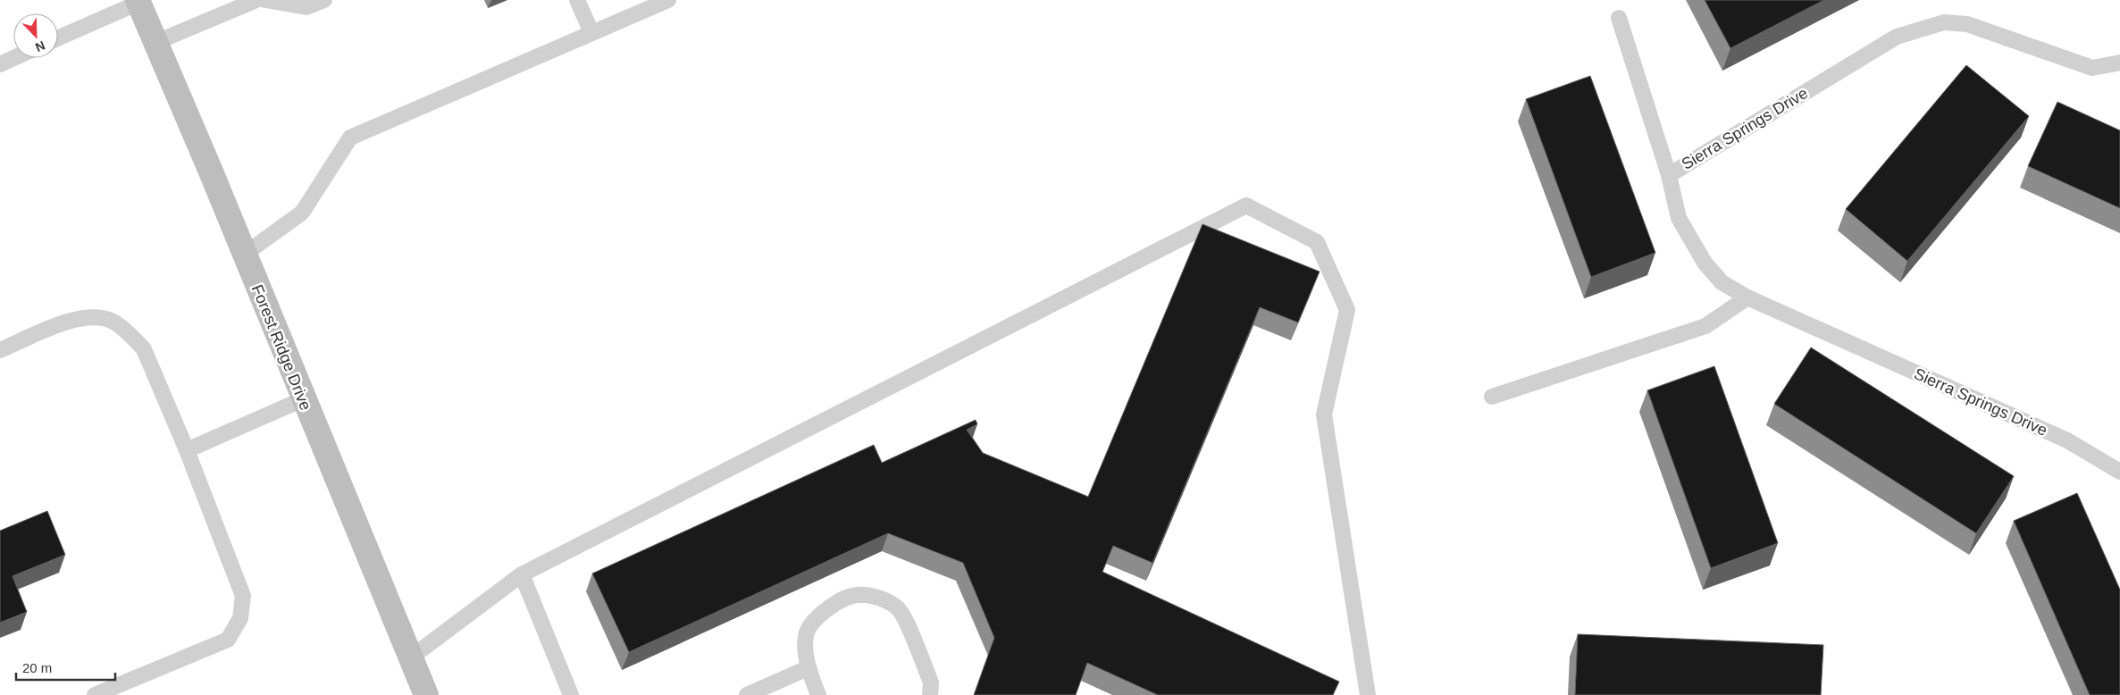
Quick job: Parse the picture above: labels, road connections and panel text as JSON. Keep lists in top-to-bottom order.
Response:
{
  "streets": {
    "main road": ["Forest Ridge Drive"],
    "lane": ["Sierra Springs Drive"]
  },
  "scale_bar": "20 m",
  "north": "bottom right"
}
